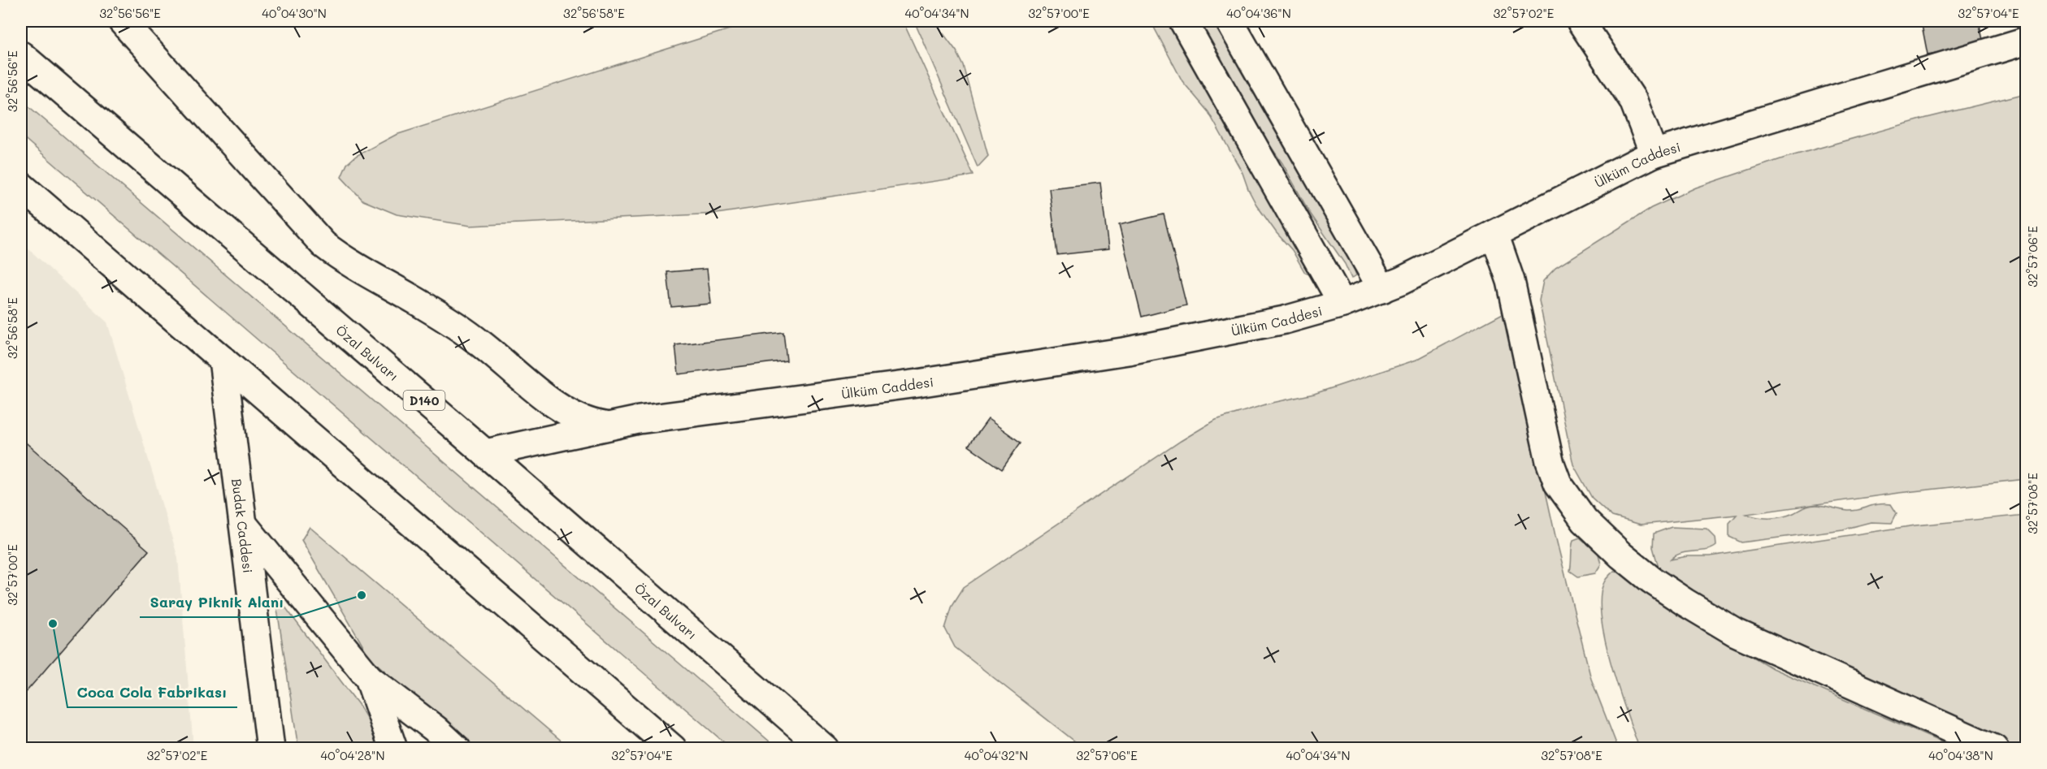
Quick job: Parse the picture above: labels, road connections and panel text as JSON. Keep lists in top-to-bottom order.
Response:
{
  "streets": {
    "main road": [
      "Ülküm Caddesi",
      "Özal Bulvarı",
      "D140",
      "Budak Caddesi"
    ]
  },
  "crossings": [
    ["Ülküm Caddesi", "Özal Bulvarı"]
  ],
  "places": ["Saray Piknik Alanı", "Coca Cola Fabrikası"],
  "coordinates": [
    "32°56'56\"E",
    "40°04'30\"N",
    "32°56'58\"E",
    "40°04'34\"N",
    "32°57'00\"E",
    "40°04'36\"N",
    "32°57'02\"E",
    "32°57'04\"E",
    "32°57'06\"E",
    "32°57'08\"E",
    "40°04'28\"N",
    "40°04'32\"N",
    "40°04'38\"N"
  ]
}
